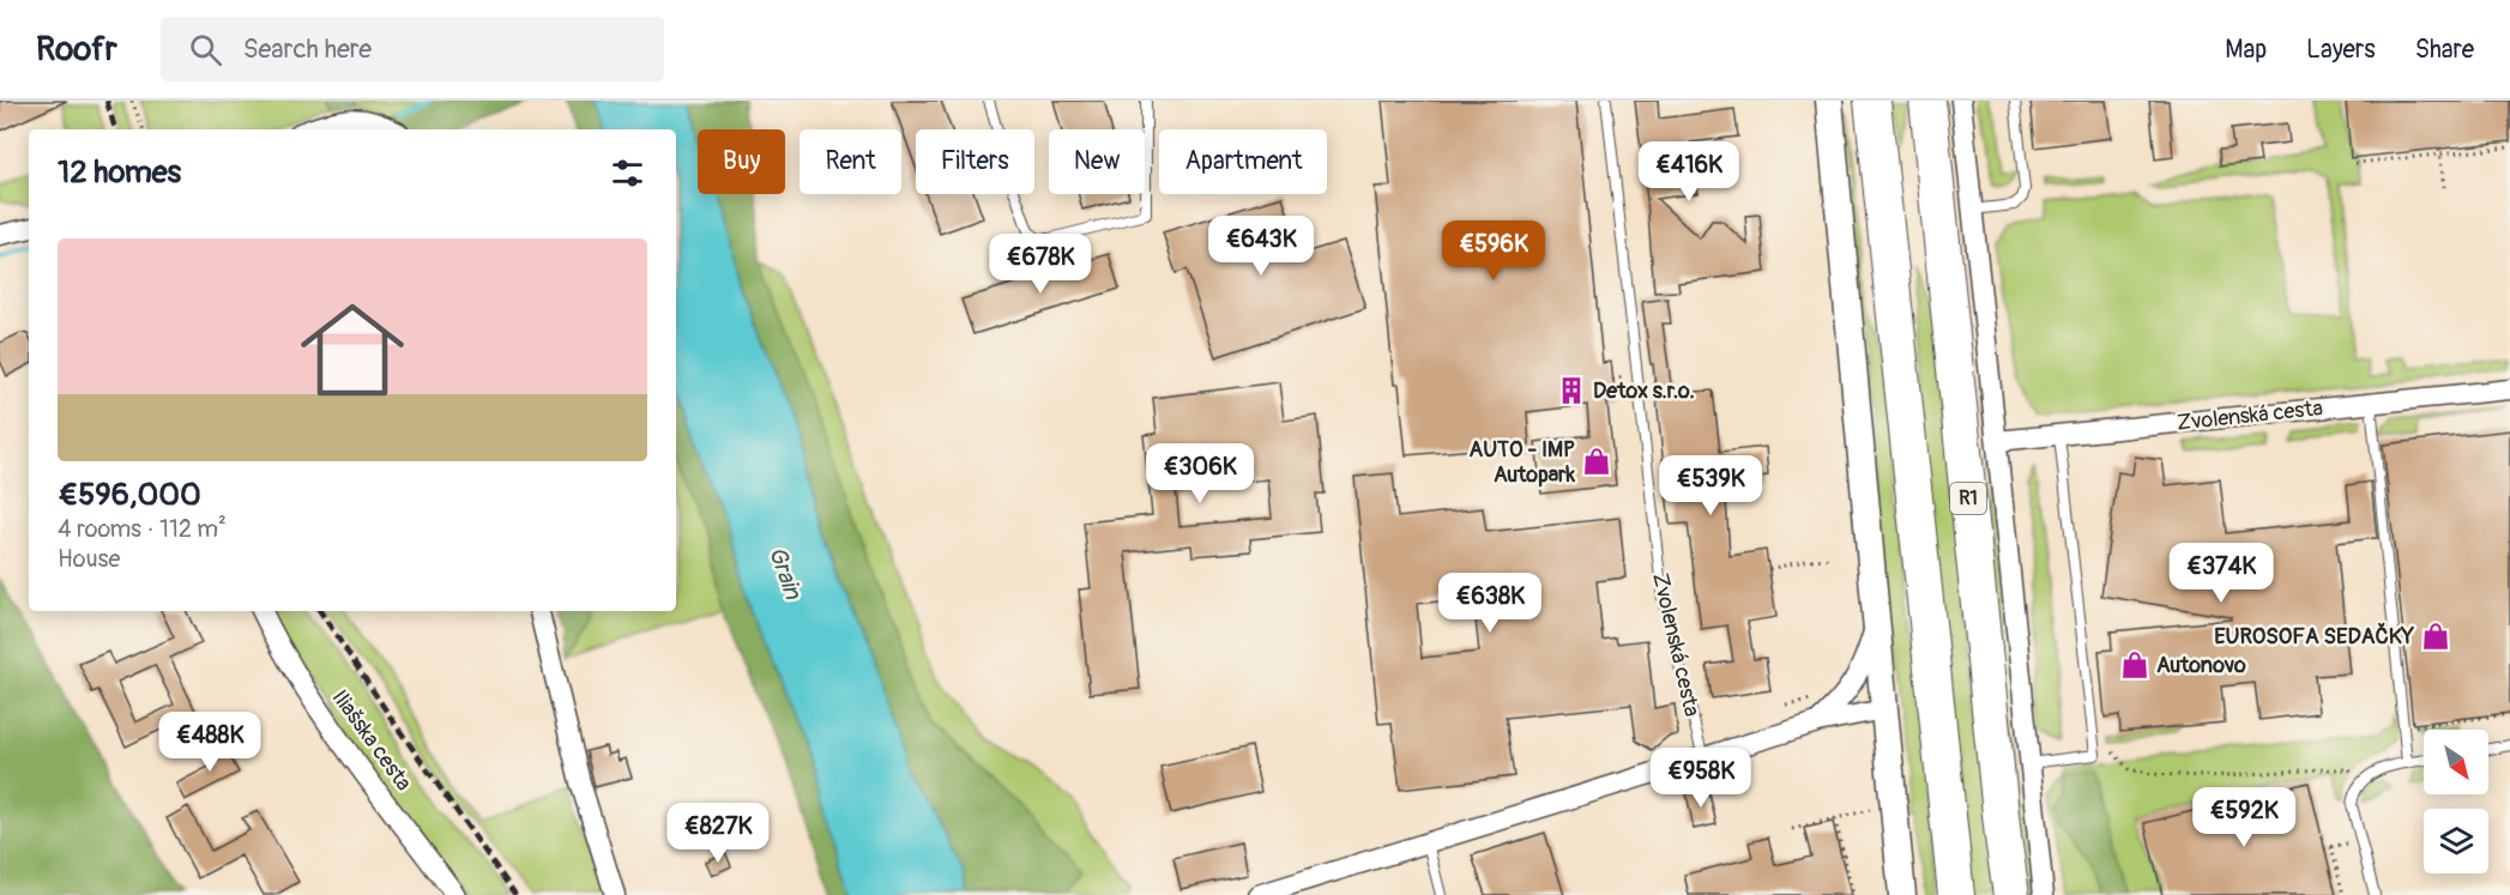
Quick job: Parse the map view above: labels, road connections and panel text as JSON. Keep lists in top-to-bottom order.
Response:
{
  "streets": {
    "highway": ["R1"],
    "street": ["Zvolenská cesta", "Iliašska cesta"]
  },
  "water": ["Grain"],
  "places": {
    "building": ["Detox s.r.o."],
    "shop": ["AUTO - IMP Autopark", "EUROSOFA SEDAČKY", "Autonovo"]
  },
  "north": "bottom right",
  "page": {
    "header": "Roofr",
    "search": "Search here",
    "nav": ["Map", "Layers", "Share"],
    "chip": [
      "Buy",
      "Rent",
      "Filters",
      "New",
      "Apartment"
    ],
    "heading": "12 homes",
    "price": [
      "€416K",
      "€643K",
      "€596K",
      "€678K",
      "€306K",
      "€539K",
      "€374K",
      "€638K",
      "€488K",
      "€958K",
      "€592K",
      "€827K"
    ],
    "list": [
      {
        "name": "€596,000",
        "note": "4 rooms · 112 m² · House"
      }
    ]
  }
}
